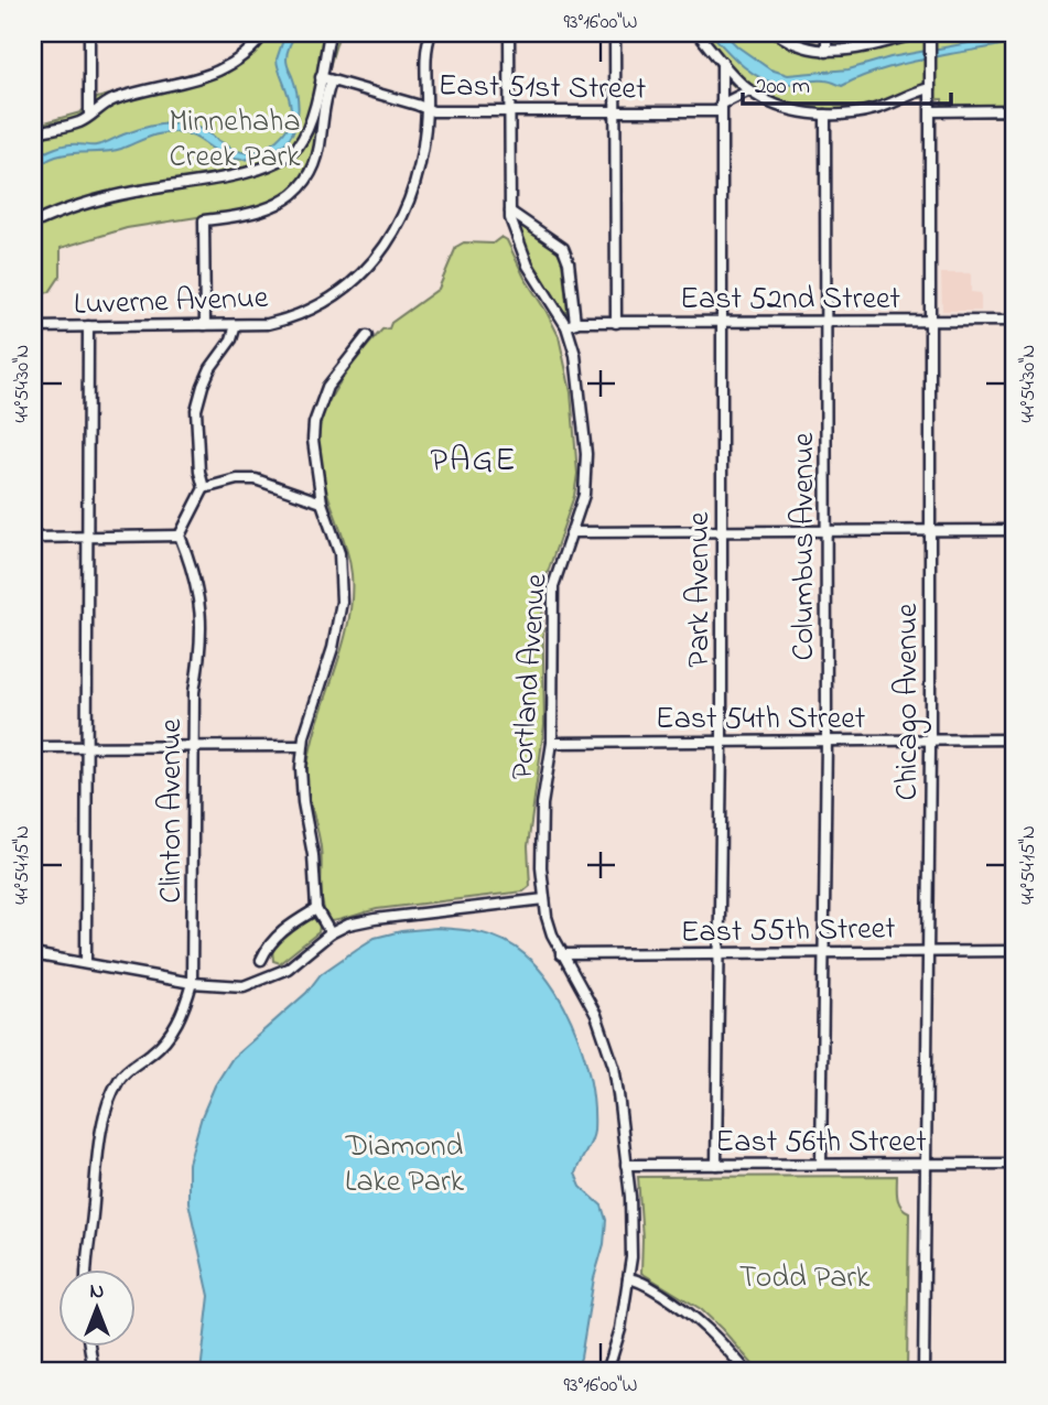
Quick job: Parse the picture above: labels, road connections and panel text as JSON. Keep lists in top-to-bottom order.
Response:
{
  "streets": {
    "street": [
      "East 51st Street",
      "East 52nd Street",
      "Luverne Avenue",
      "Columbus Avenue",
      "Park Avenue",
      "Portland Avenue",
      "Chicago Avenue",
      "East 54th Street",
      "Clinton Avenue",
      "East 55th Street",
      "East 56th Street"
    ]
  },
  "crossings": [
    ["East 51st Street", "Luverne Avenue"],
    ["East 51st Street", "Park Avenue"],
    ["East 51st Street", "Portland Avenue"],
    ["East 52nd Street", "Columbus Avenue"],
    ["East 52nd Street", "Park Avenue"],
    ["East 52nd Street", "Portland Avenue"],
    ["East 52nd Street", "Chicago Avenue"],
    ["Columbus Avenue", "East 54th Street"],
    ["Columbus Avenue", "East 55th Street"],
    ["Columbus Avenue", "East 56th Street"],
    ["Park Avenue", "East 54th Street"],
    ["Park Avenue", "East 55th Street"],
    ["Park Avenue", "East 56th Street"],
    ["Portland Avenue", "East 54th Street"],
    ["Portland Avenue", "East 55th Street"],
    ["Portland Avenue", "East 56th Street"],
    ["Chicago Avenue", "East 54th Street"],
    ["Chicago Avenue", "East 55th Street"],
    ["Chicago Avenue", "East 56th Street"]
  ],
  "districts": ["PAGE"],
  "parks": ["Minnehaha Creek Park", "Diamond Lake Park", "Todd Park"],
  "scale_bar": "200 m",
  "north": "top",
  "coordinates": ["93°16'00\"W", "44°54'30\"N", "44°54'15\"N"]
}
